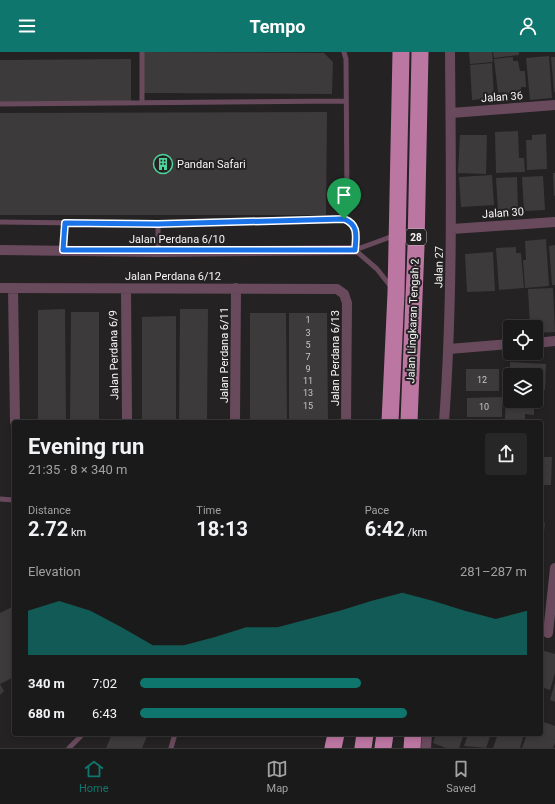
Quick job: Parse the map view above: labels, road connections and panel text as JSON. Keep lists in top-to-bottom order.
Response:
{
  "streets": {
    "highway": ["28", "Jalan Lingkaran Tengah 2"],
    "street": [
      "Jalan 36",
      "Jalan 30",
      "Jalan Perdana 6/10",
      "Jalan 27",
      "Jalan Perdana 6/12",
      "Jalan Perdana 6/9",
      "Jalan Perdana 6/11",
      "Jalan Perdana 6/13"
    ]
  },
  "crossings": [
    ["Jalan 36", "Jalan 27"],
    ["Jalan 30", "Jalan 27"],
    ["Jalan Perdana 6/12", "Jalan Perdana 6/9"],
    ["Jalan Perdana 6/12", "Jalan Perdana 6/11"],
    ["Jalan Perdana 6/12", "Jalan Perdana 6/13"]
  ],
  "places": {
    "building": ["Pandan Safari"]
  },
  "house_numbers": [
    "1",
    "3",
    "5",
    "7",
    "9",
    "12",
    "11",
    "13",
    "15",
    "10"
  ],
  "page": {
    "header": "Tempo",
    "heading": ["Evening run", "21:35 · 8 × 340 m"],
    "stats": [
      ["Distance", "2.72 km"],
      ["Time", "18:13"],
      ["Pace", "6:42 /km"]
    ],
    "chart": ["Elevation", "281–287 m"],
    "list": [
      {
        "name": "340 m",
        "note": "7:02"
      },
      {
        "name": "680 m",
        "note": "6:43"
      }
    ],
    "tabs": ["Home", "Map", "Saved"]
  }
}
